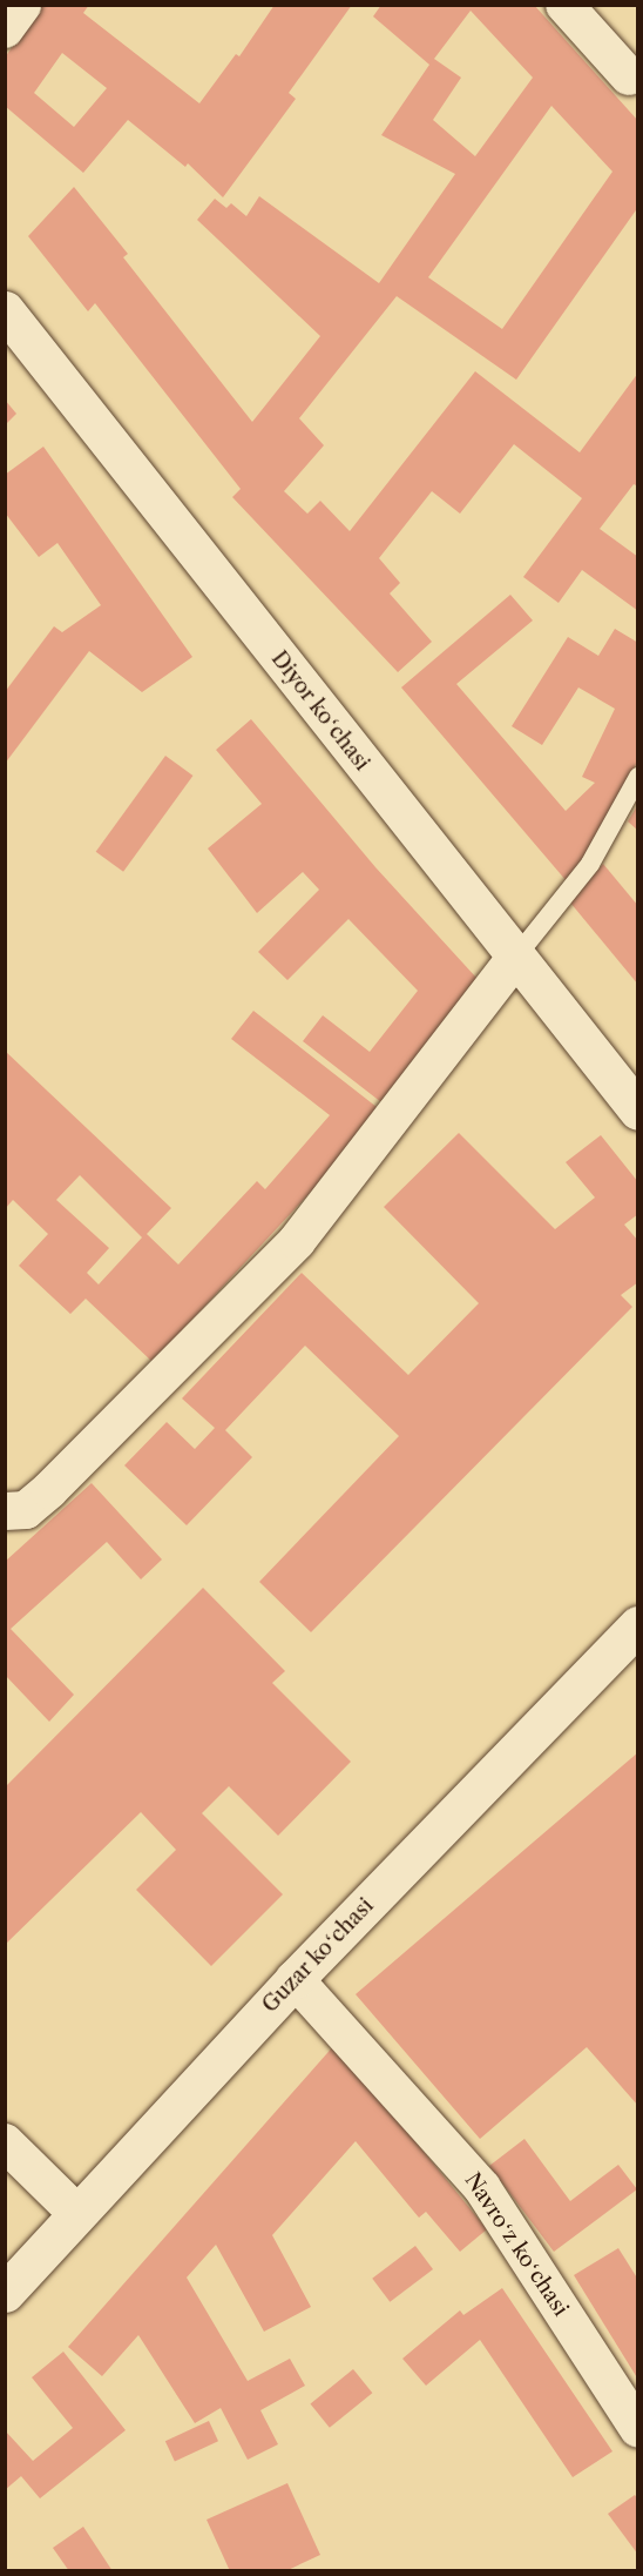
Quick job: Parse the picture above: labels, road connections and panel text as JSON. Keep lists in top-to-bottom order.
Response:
{
  "streets": {
    "main road": ["Diyor koʻchasi", "Guzar koʻchasi"],
    "street": ["Navroʻz koʻchasi"]
  },
  "crossings": [
    ["Guzar koʻchasi", "Navroʻz koʻchasi"]
  ]
}
